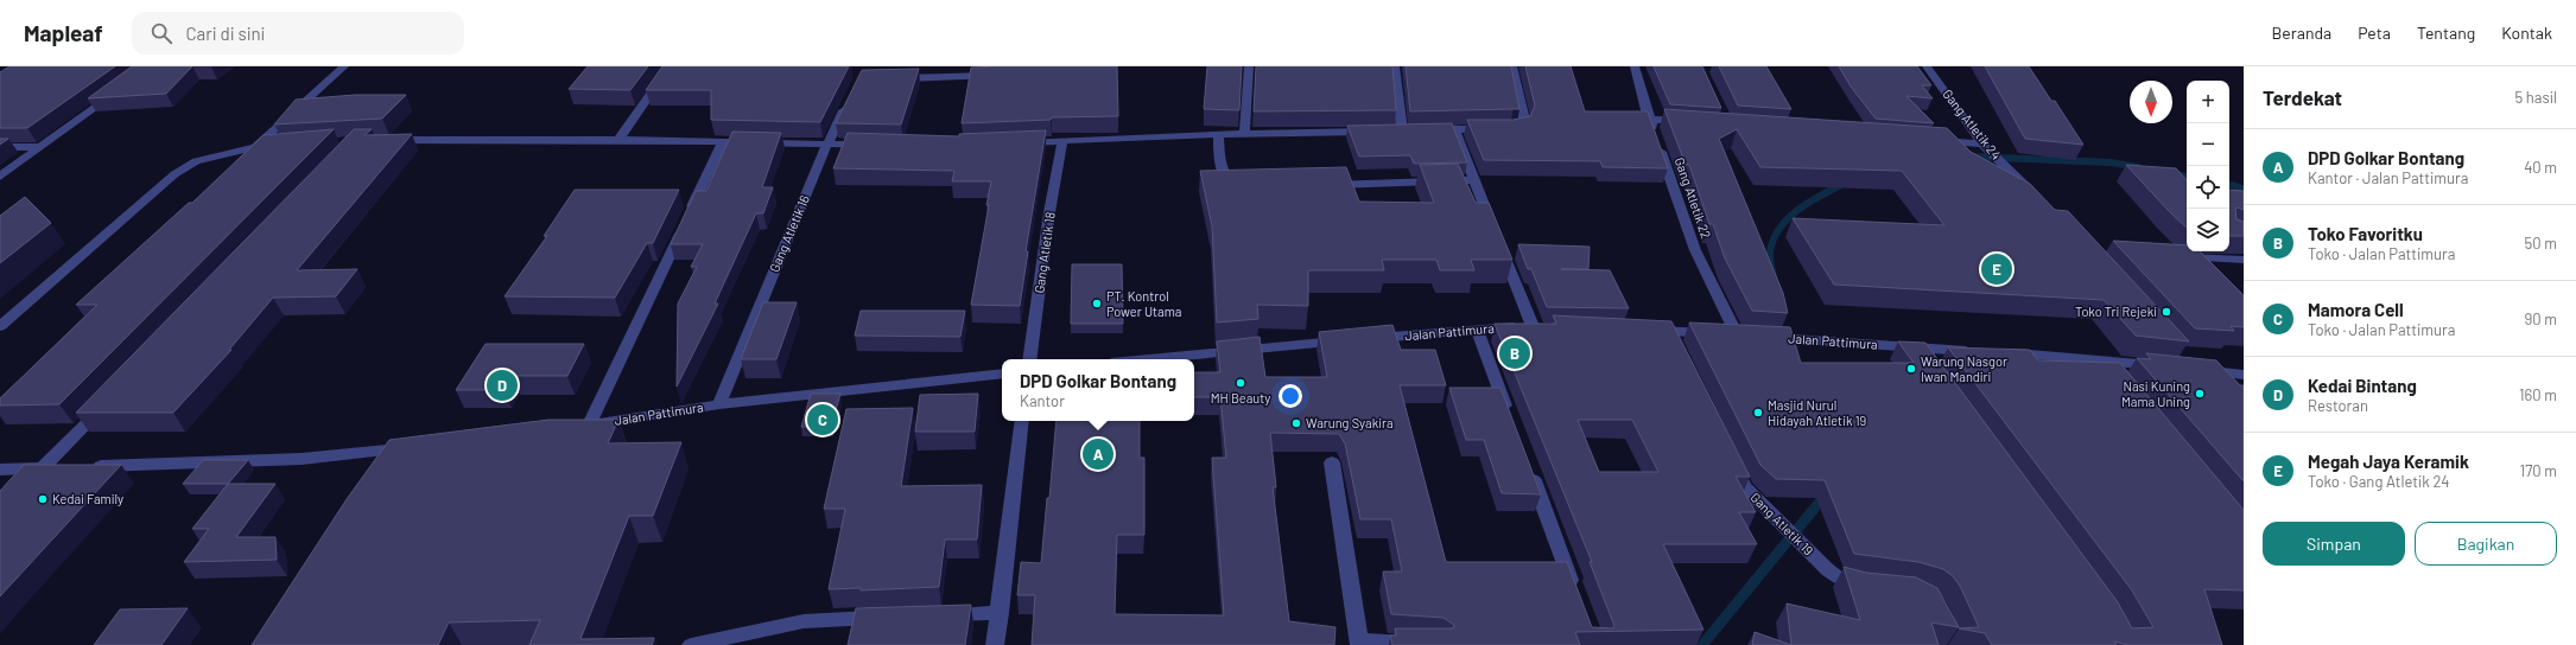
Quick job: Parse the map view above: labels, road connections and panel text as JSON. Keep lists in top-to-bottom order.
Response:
{
  "streets": {
    "street": [
      "Gang Atletik 24",
      "Gang Atletik 22",
      "Gang Atletik 16",
      "Gang Atletik 18",
      "Jalan Pattimura",
      "Gang Atletik 19"
    ]
  },
  "crossings": [
    ["Gang Atletik 22", "Jalan Pattimura"],
    ["Gang Atletik 16", "Jalan Pattimura"]
  ],
  "places": [
    "PT. Kontrol Power Utama",
    "Toko Tri Rejeki",
    "Warung Nasgor Iwan Mandiri",
    "MH Beauty",
    "Nasi Kuning Mama Uning",
    "Masjid Nurul Hidayah Atletik 19",
    "Warung Syakira",
    "Kedai Family"
  ],
  "north": "bottom",
  "page": {
    "header": "Mapleaf",
    "search": "Cari di sini",
    "nav": [
      "Beranda",
      "Peta",
      "Tentang",
      "Kontak"
    ],
    "heading": ["Terdekat", "5 hasil"],
    "map_buttons": ["+", "−"],
    "list": [
      {
        "mark": "A",
        "name": "DPD Golkar Bontang",
        "note": "Kantor · Jalan Pattimura",
        "value": "40 m"
      },
      {
        "mark": "B",
        "name": "Toko Favoritku",
        "note": "Toko · Jalan Pattimura",
        "value": "50 m"
      },
      {
        "mark": "C",
        "name": "Mamora Cell",
        "note": "Toko · Jalan Pattimura",
        "value": "90 m"
      },
      {
        "mark": "D",
        "name": "Kedai Bintang",
        "note": "Restoran",
        "value": "160 m"
      },
      {
        "mark": "E",
        "name": "Megah Jaya Keramik",
        "note": "Toko · Gang Atletik 24",
        "value": "170 m"
      }
    ],
    "pins": [
      "E",
      "B",
      "D",
      "C",
      "A"
    ],
    "popup": ["DPD Golkar Bontang", "Kantor"],
    "buttons": ["Simpan", "Bagikan"]
  }
}
